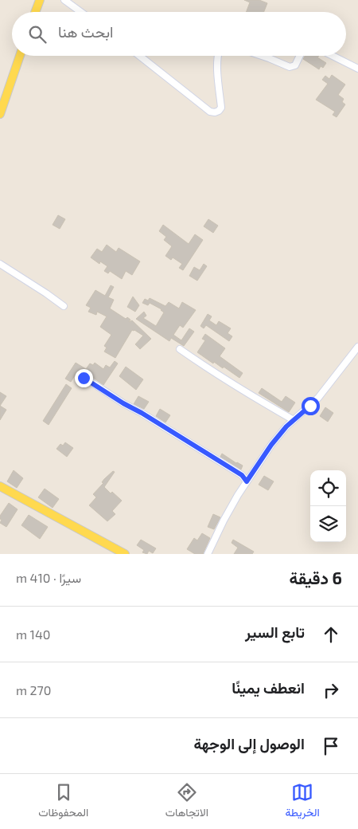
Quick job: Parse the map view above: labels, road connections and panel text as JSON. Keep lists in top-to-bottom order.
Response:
{
  "page": {
    "search": "ابحث هنا",
    "heading": ["6 دقيقة", "سيرًا · 410 m"],
    "list": [
      ["تابع السير", "140 m"],
      ["انعطف يمينًا", "270 m"],
      "الوصول إلى الوجهة"
    ],
    "nav": ["الخريطة", "الاتجاهات", "المحفوظات"]
  }
}
